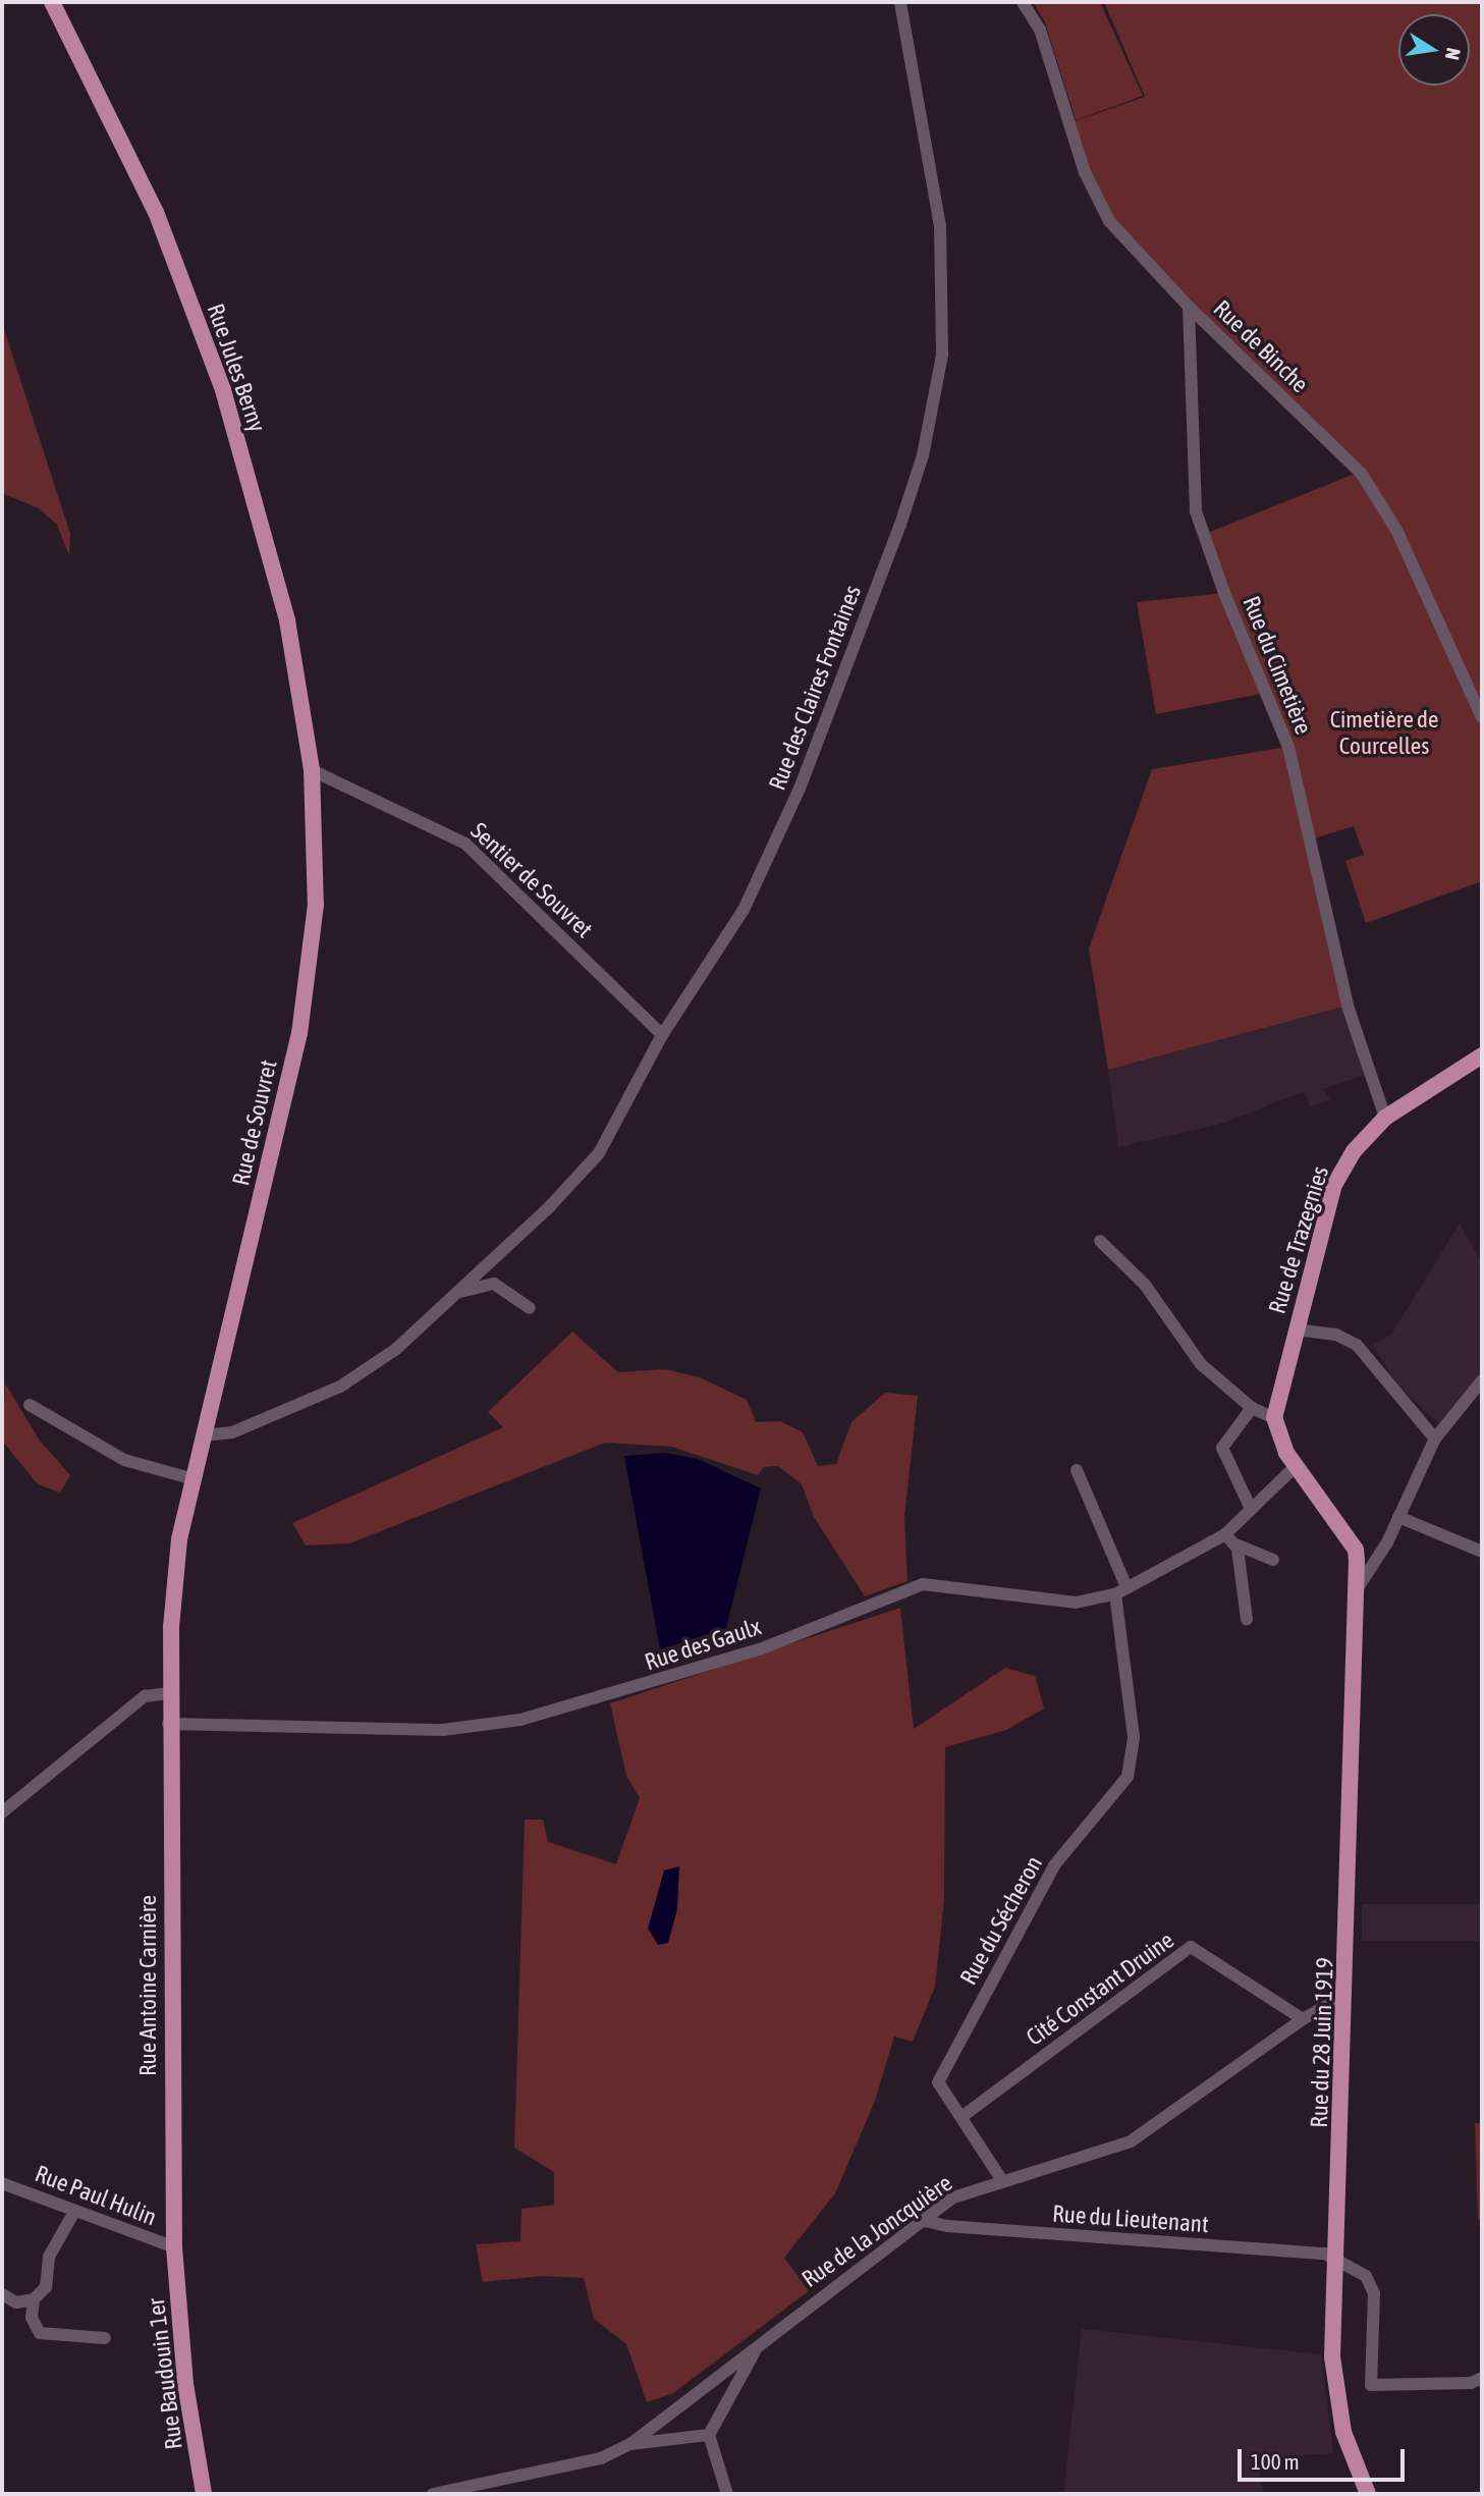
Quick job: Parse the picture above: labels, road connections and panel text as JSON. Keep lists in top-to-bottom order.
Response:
{
  "streets": {
    "main road": [
      "Rue Jules Berny",
      "Rue de Souvret",
      "Rue de Trazegnies",
      "Rue Antoine Carnière",
      "Rue du 28 Juin 1919",
      "Rue Baudouin 1er"
    ],
    "street": [
      "Rue de Binche",
      "Rue du Cimetière",
      "Rue des Claires Fontaines",
      "Sentier de Souvret",
      "Rue des Gaulx",
      "Rue du Sécheron",
      "Cité Constant Druine",
      "Rue Paul Hulin",
      "Rue du Lieutenant",
      "Rue de la Joncquière"
    ]
  },
  "crossings": [
    ["Rue de Binche", "Rue du Cimetière"],
    ["Rue Jules Berny", "Sentier de Souvret"],
    ["Rue Jules Berny", "Rue de Souvret"],
    ["Rue du Cimetière", "Rue de Trazegnies"],
    ["Rue des Claires Fontaines", "Sentier de Souvret"],
    ["Rue des Claires Fontaines", "Rue de Souvret"],
    ["Sentier de Souvret", "Rue de Souvret"],
    ["Rue de Souvret", "Rue des Gaulx"],
    ["Rue de Souvret", "Rue Antoine Carnière"],
    ["Rue de Trazegnies", "Rue du 28 Juin 1919"],
    ["Rue des Gaulx", "Rue du Sécheron"],
    ["Rue des Gaulx", "Rue Antoine Carnière"],
    ["Rue des Gaulx", "Rue du 28 Juin 1919"],
    ["Rue du Sécheron", "Cité Constant Druine"],
    ["Rue du Sécheron", "Rue de la Joncquière"],
    ["Rue Antoine Carnière", "Rue Paul Hulin"],
    ["Rue Antoine Carnière", "Rue Baudouin 1er"],
    ["Cité Constant Druine", "Rue de la Joncquière"],
    ["Rue du 28 Juin 1919", "Rue du Lieutenant"],
    ["Rue du 28 Juin 1919", "Rue de la Joncquière"],
    ["Rue Paul Hulin", "Rue Baudouin 1er"],
    ["Rue du Lieutenant", "Rue de la Joncquière"]
  ],
  "parks": ["Cimetière de Courcelles"],
  "scale_bar": "100 m",
  "north": "right"
}
